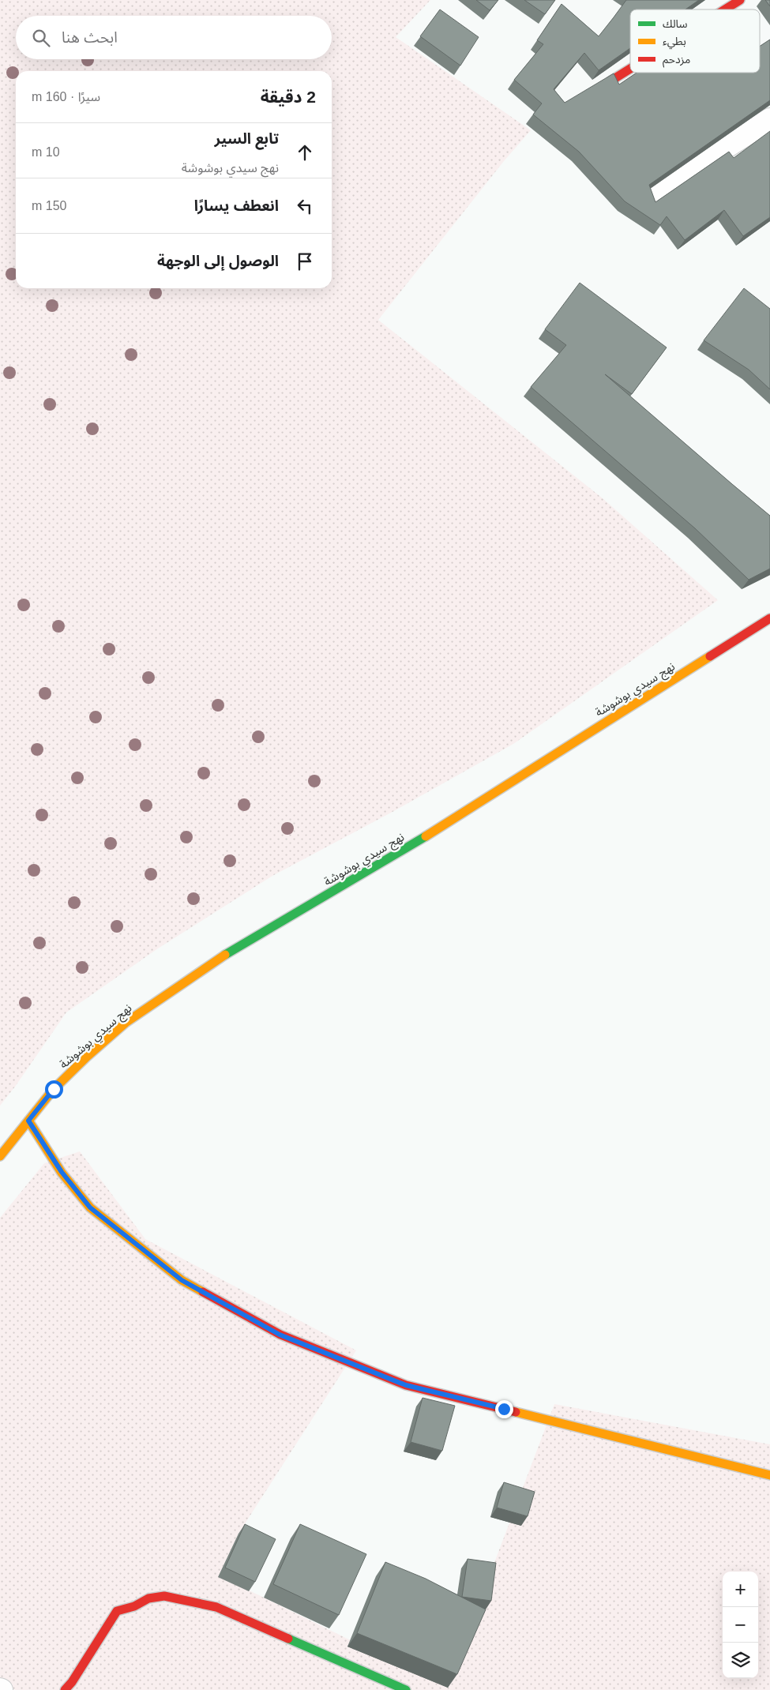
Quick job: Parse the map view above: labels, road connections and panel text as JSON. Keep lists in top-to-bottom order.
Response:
{
  "streets": {
    "street": ["نهج سيدي بوشوشة"]
  },
  "legend": ["سالك", "بطيء", "مزدحم"],
  "page": {
    "search": "ابحث هنا",
    "heading": ["2 دقيقة", "سيرًا · 160 m"],
    "list": [
      ["تابع السير", "نهج سيدي بوشوشة", "10 m"],
      ["انعطف يسارًا", "150 m"],
      "الوصول إلى الوجهة"
    ],
    "map_buttons": ["+", "−"]
  }
}
